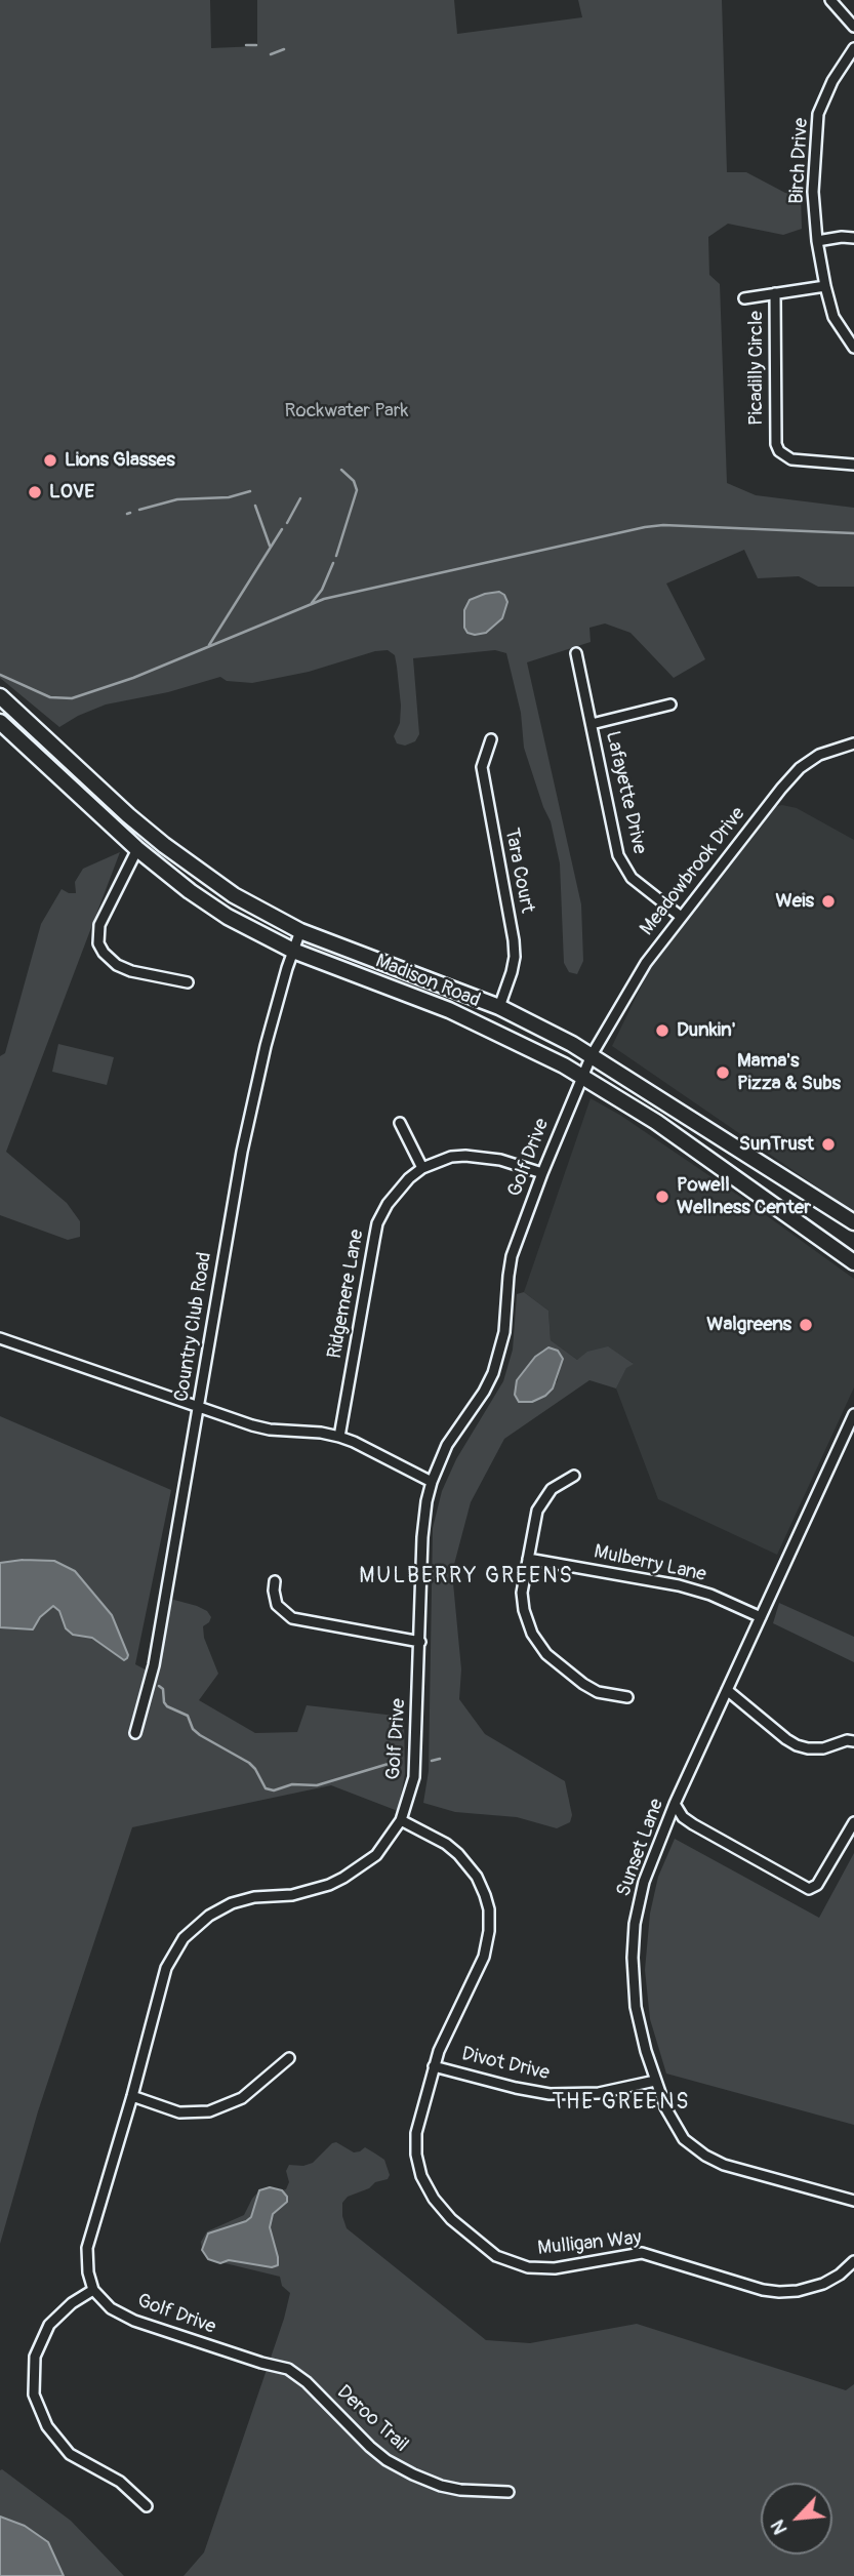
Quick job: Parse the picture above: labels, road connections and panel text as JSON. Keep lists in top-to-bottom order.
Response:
{
  "streets": {
    "main road": ["Madison Road"],
    "street": [
      "Birch Drive",
      "Picadilly Circle",
      "Lafayette Drive",
      "Tara Court",
      "Meadowbrook Drive",
      "Golf Drive",
      "Ridgemere Lane",
      "Country Club Road",
      "Mulberry Lane",
      "Sunset Lane",
      "Divot Drive",
      "Mulligan Way",
      "Deroo Trail"
    ]
  },
  "crossings": [
    ["Lafayette Drive", "Meadowbrook Drive"],
    ["Tara Court", "Madison Road"],
    ["Meadowbrook Drive", "Madison Road"],
    ["Meadowbrook Drive", "Golf Drive"],
    ["Madison Road", "Golf Drive"],
    ["Madison Road", "Country Club Road"],
    ["Golf Drive", "Ridgemere Lane"],
    ["Golf Drive", "Mulligan Way"],
    ["Golf Drive", "Deroo Trail"],
    ["Mulberry Lane", "Sunset Lane"],
    ["Sunset Lane", "Divot Drive"],
    ["Divot Drive", "Mulligan Way"]
  ],
  "districts": ["MULBERRY GREENS", "THE GREENS"],
  "parks": ["Rockwater Park"],
  "places": [
    "Lions Glasses",
    "LOVE",
    "Weis",
    "Dunkin'",
    "Mama's Pizza & Subs",
    "SunTrust",
    "Powell Wellness Center",
    "Walgreens"
  ],
  "north": "bottom left"
}
